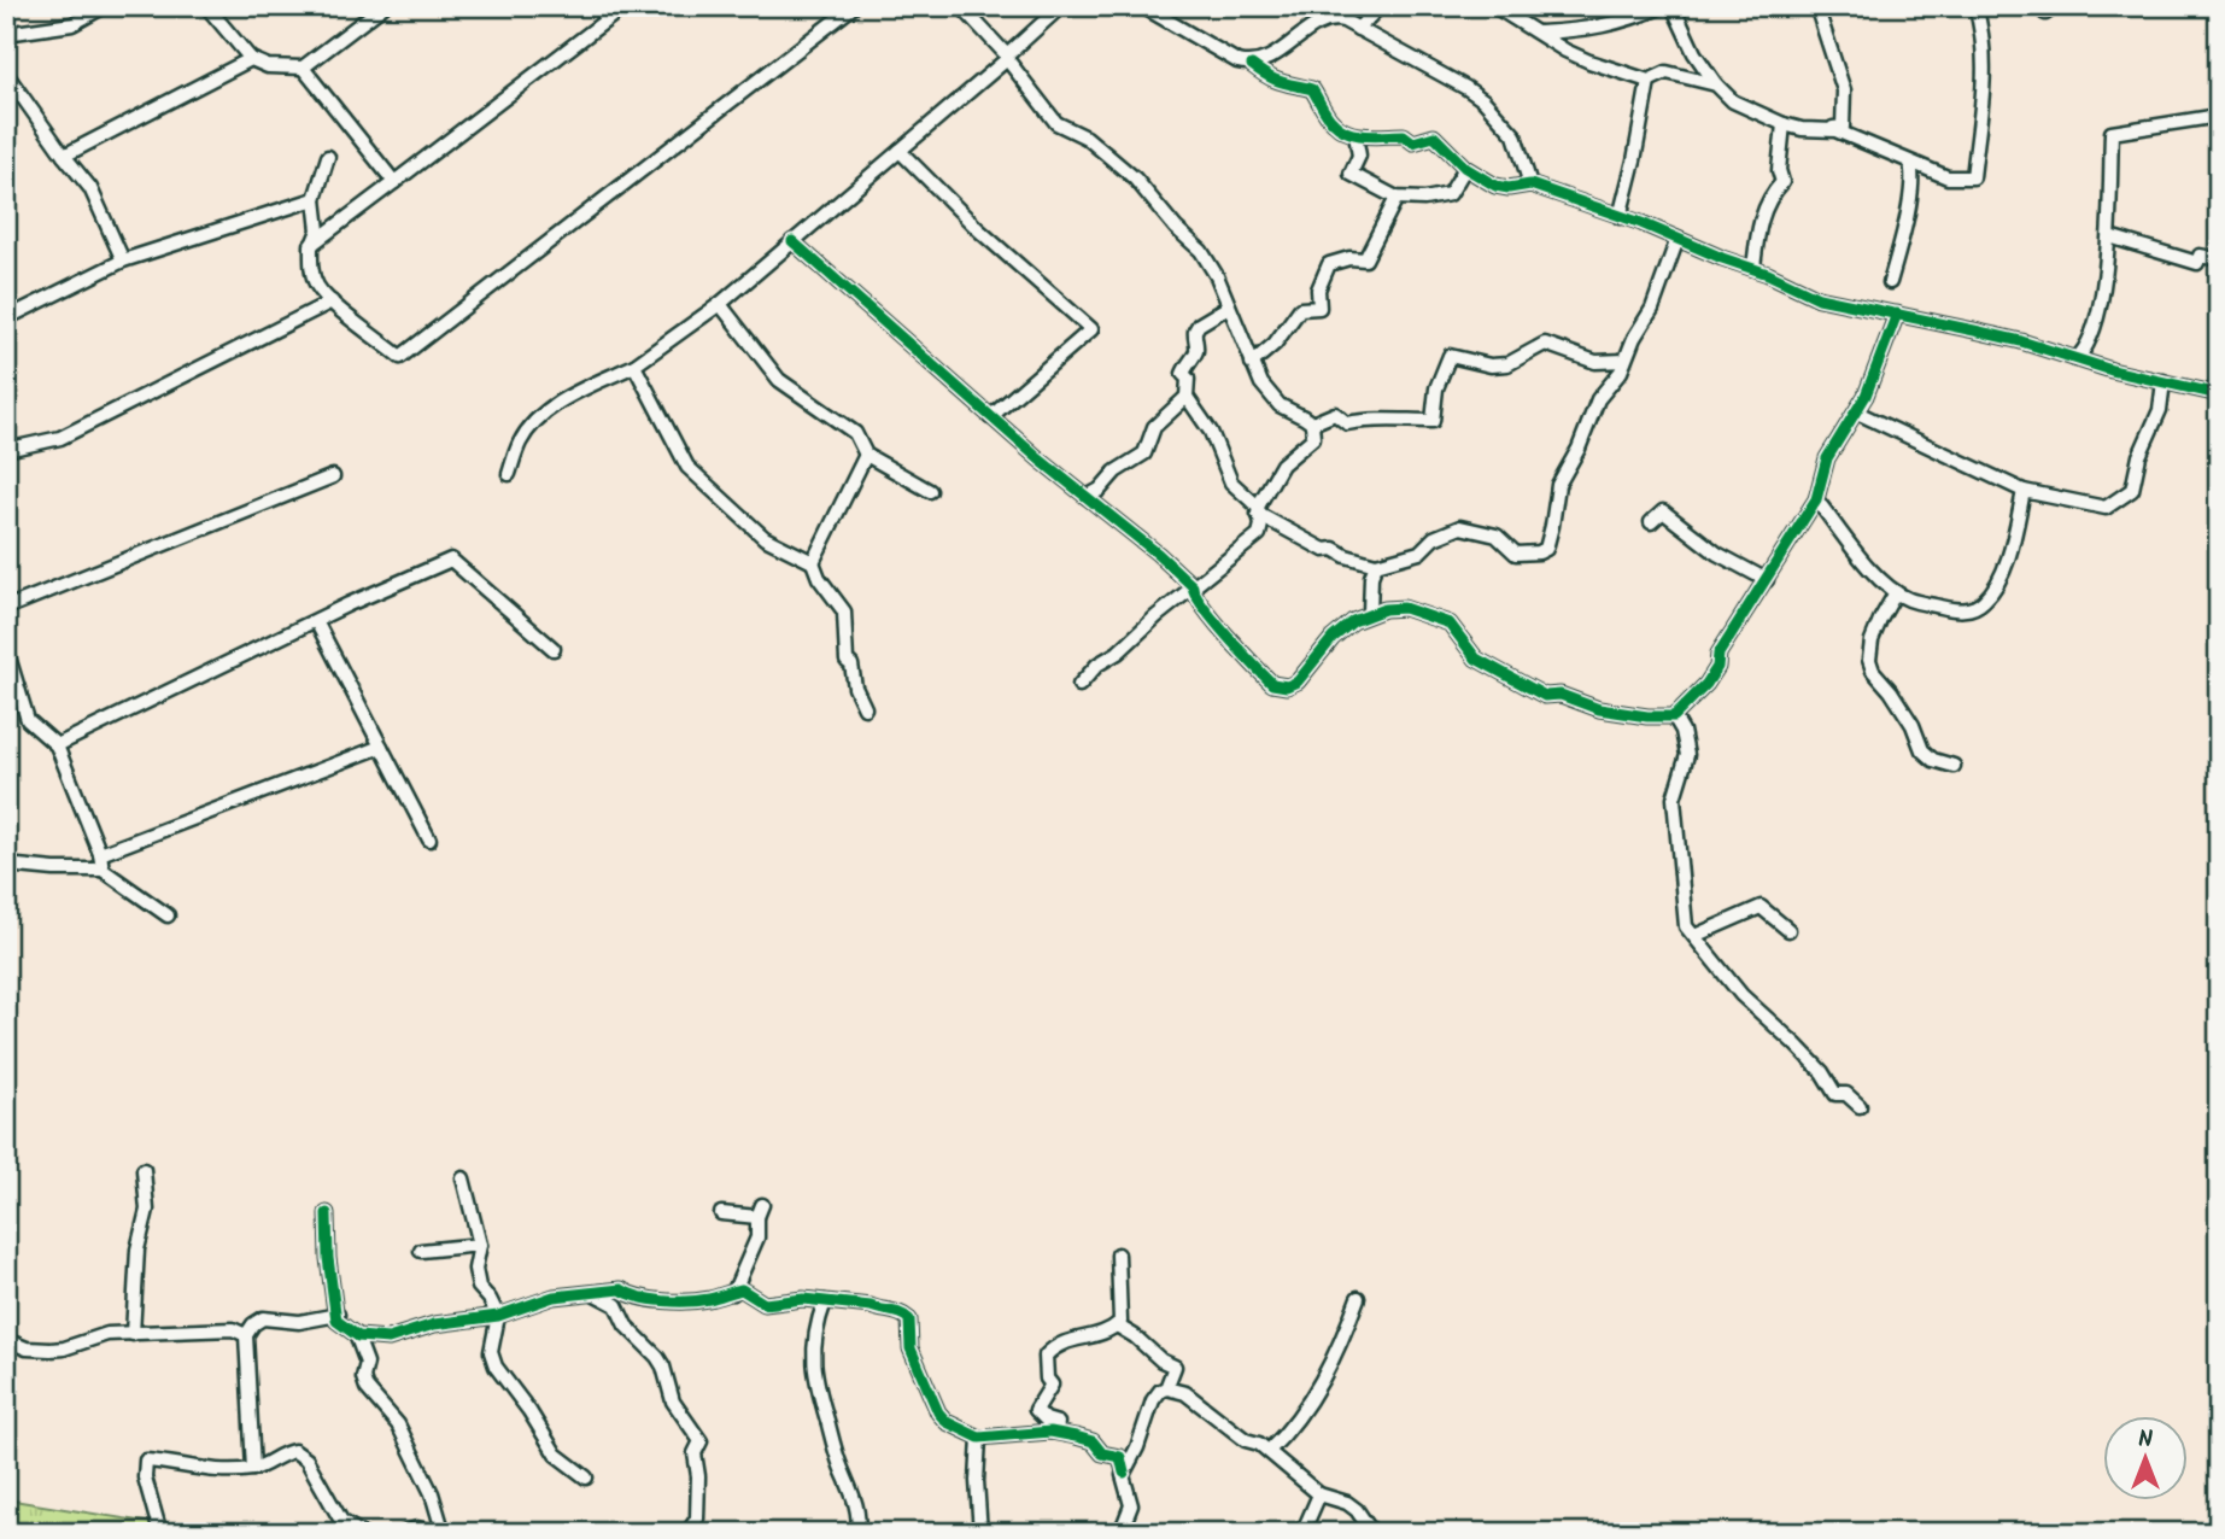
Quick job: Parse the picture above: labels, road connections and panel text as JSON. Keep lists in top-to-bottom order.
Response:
{
  "north": "top"
}
